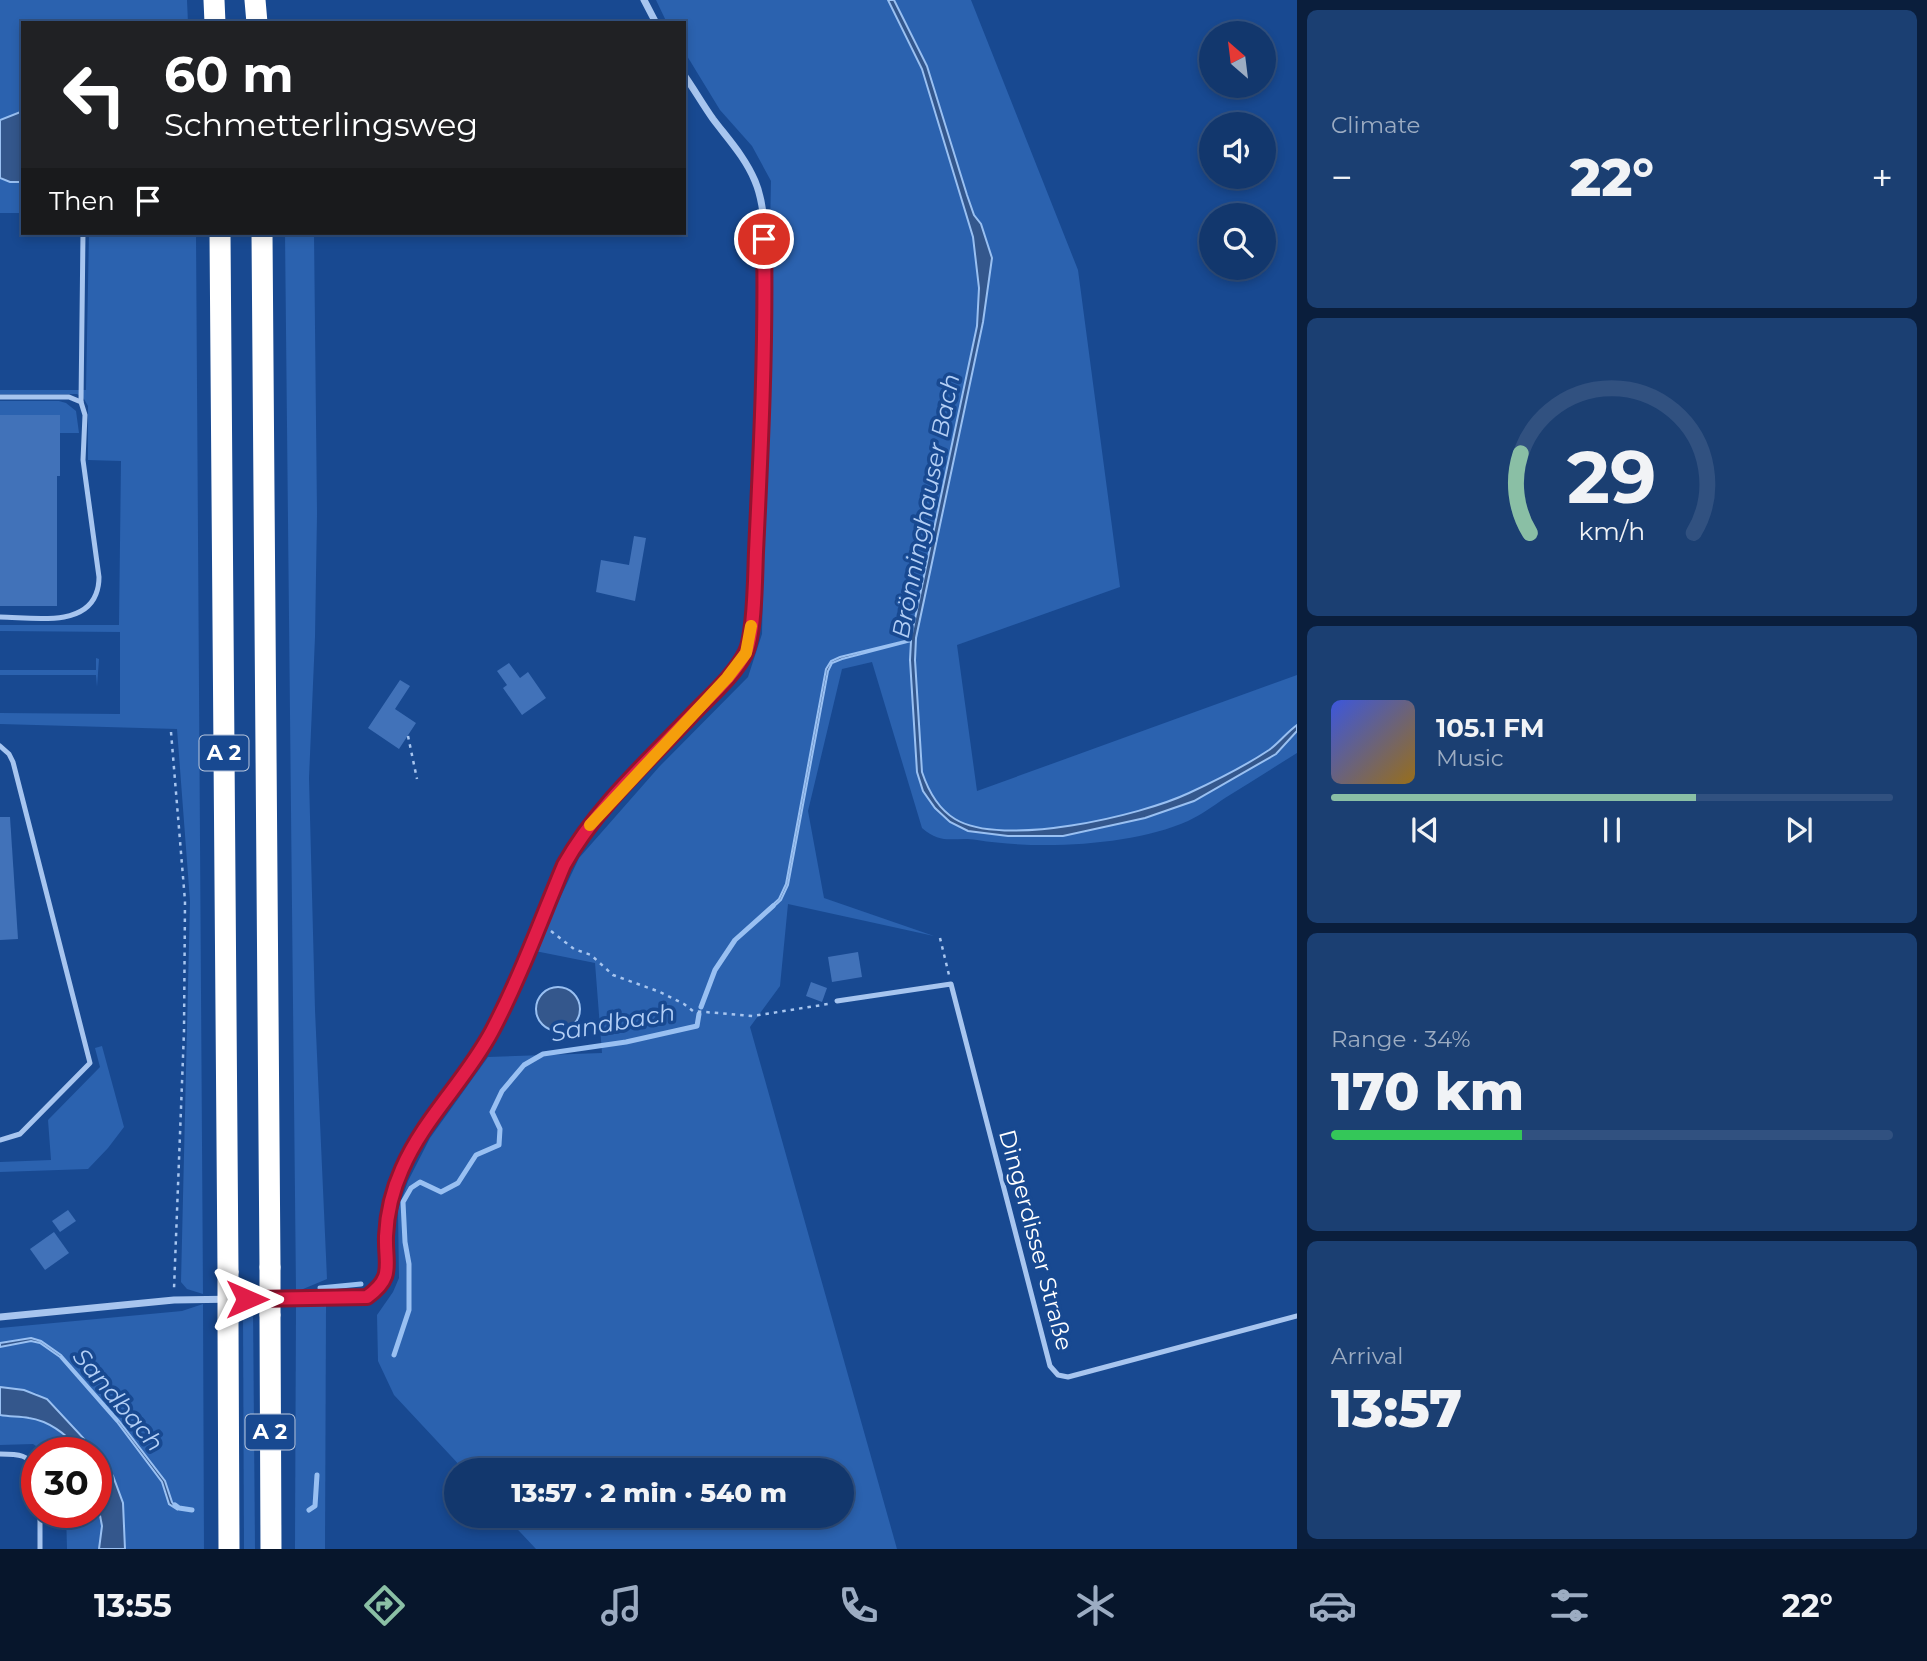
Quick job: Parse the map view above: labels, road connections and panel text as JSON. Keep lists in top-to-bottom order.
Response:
{
  "streets": {
    "highway": ["A 2"],
    "lane": ["Dingerdisser Straße"]
  },
  "water": ["Brönninghauser Bach", "Sandbach"],
  "north": "top left",
  "page": {
    "tile": [
      "Climate",
      ["Range · 34%", "170 km"],
      ["Arrival", "13:57"]
    ],
    "turn": ["60 m", "Schmetterlingsweg"],
    "heat": ["−", "22°", "+"],
    "then": "Then",
    "song": ["105.1 FM", "Music"],
    "limit": "30",
    "trip": "13:57 · 2 min · 540 m",
    "tabs": ["13:55", "22°"],
    "gauge": ["29", "km/h"]
  }
}
